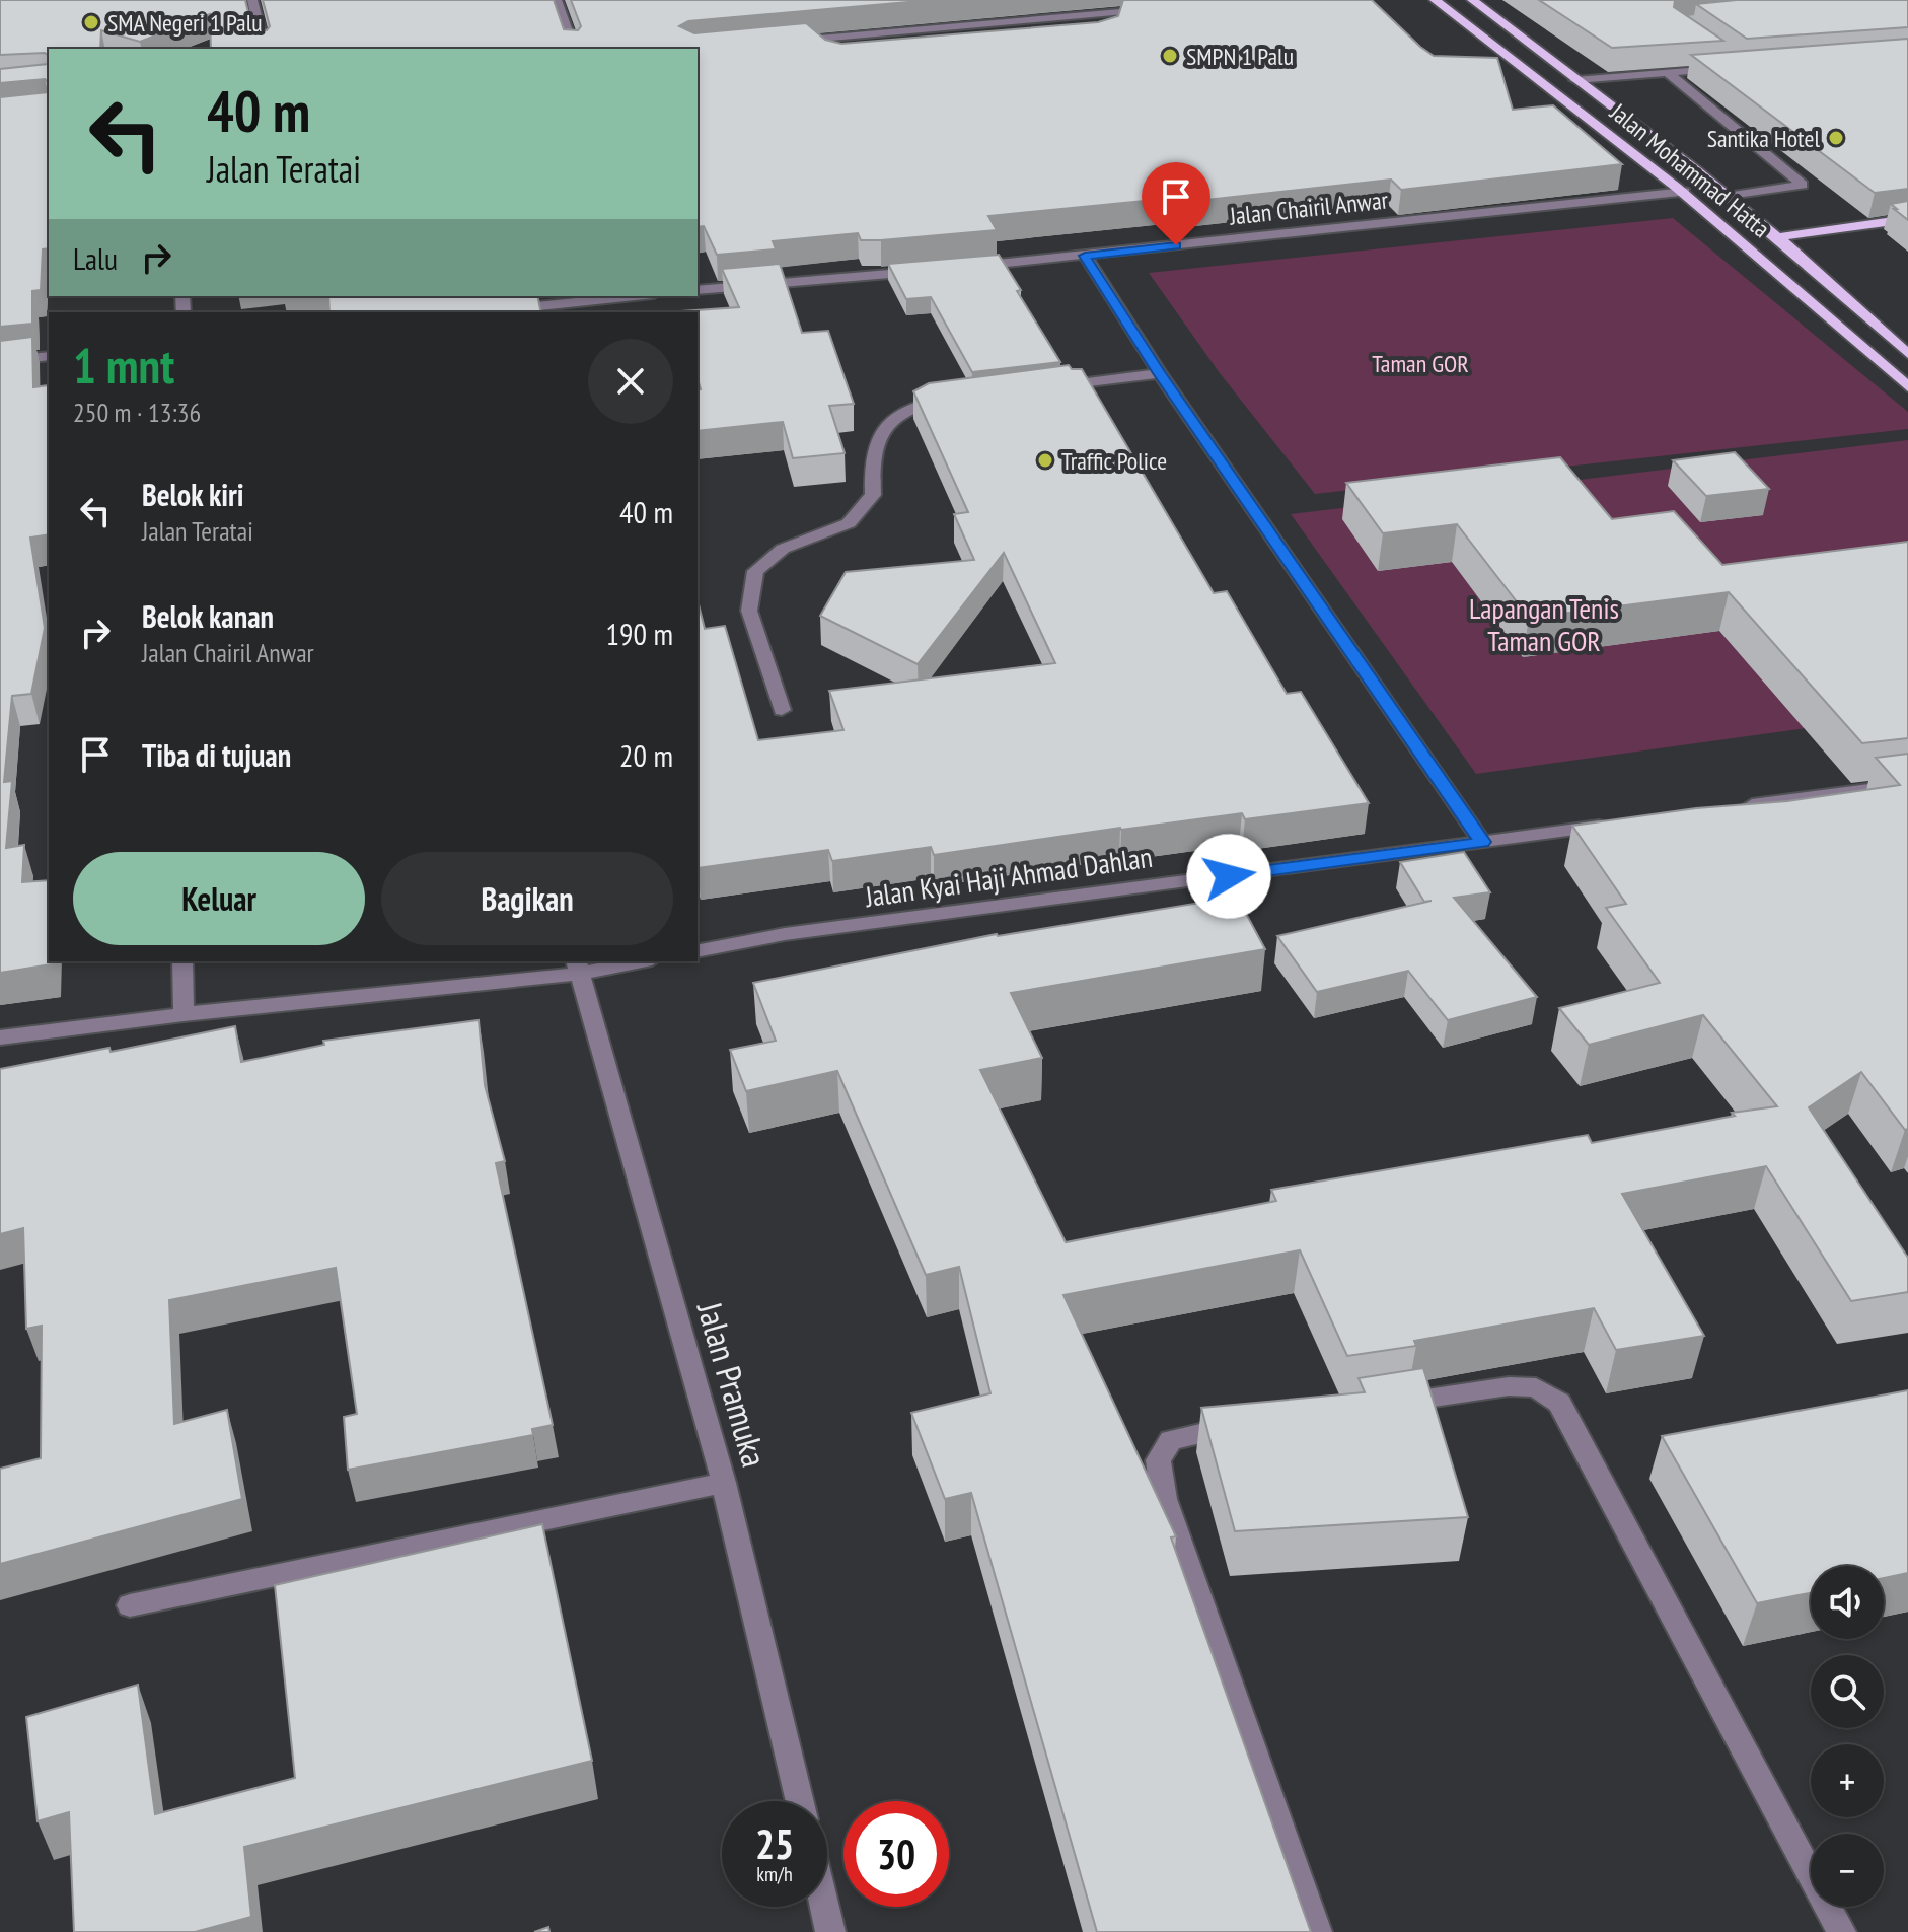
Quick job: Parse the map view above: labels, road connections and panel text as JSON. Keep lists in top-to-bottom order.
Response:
{
  "streets": {
    "main road": ["Jalan Mohammad Hatta"],
    "street": ["Jalan Chairil Anwar", "Jalan Kyai Haji Ahmad Dahlan", "Jalan Pramuka"]
  },
  "crossings": [
    ["Jalan Mohammad Hatta", "Jalan Chairil Anwar"]
  ],
  "parks": ["Taman GOR", "Lapangan Tenis Taman GOR"],
  "places": [
    "SMA Negeri 1 Palu",
    "SMPN 1 Palu",
    "Santika Hotel",
    "Traffic Police"
  ],
  "page": {
    "turn": ["40 m", "Jalan Teratai"],
    "then": "Lalu",
    "heading": ["1 mnt", "250 m · 13:36"],
    "list": [
      {
        "name": "Belok kiri",
        "note": "Jalan Teratai",
        "value": "40 m"
      },
      {
        "name": "Belok kanan",
        "note": "Jalan Chairil Anwar",
        "value": "190 m"
      },
      {
        "name": "Tiba di tujuan",
        "value": "20 m"
      }
    ],
    "buttons": ["Keluar", "Bagikan"],
    "map_buttons": ["+", "−"],
    "speed": "25 km/h",
    "limit": "30"
  }
}
